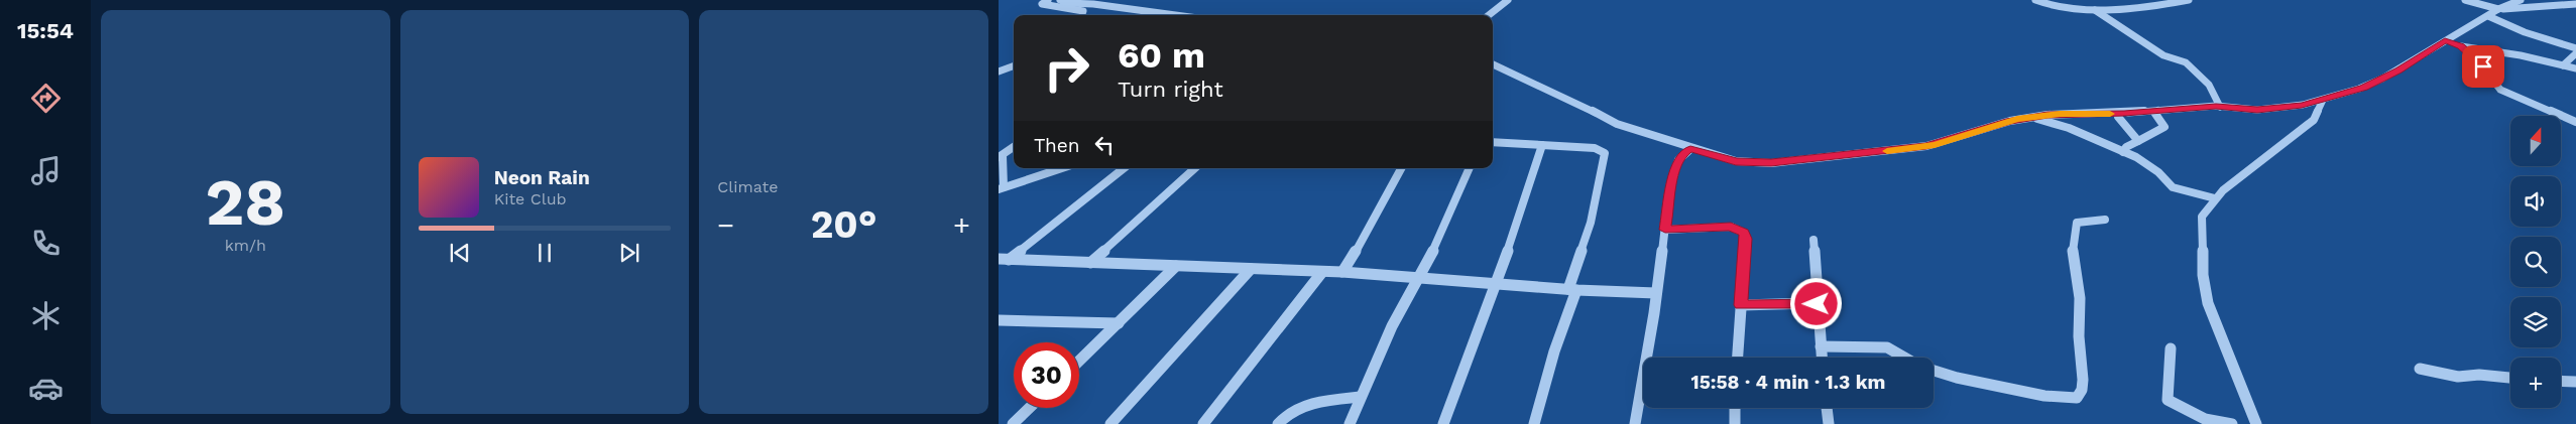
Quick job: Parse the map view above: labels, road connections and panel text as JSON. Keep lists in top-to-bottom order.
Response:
{
  "north": "top",
  "page": {
    "tabs": "15:54",
    "tile": [
      ["28", "km/h"],
      "Climate"
    ],
    "turn": ["60 m", "Turn right"],
    "map_buttons": "+",
    "then": "Then",
    "song": ["Neon Rain", "Kite Club"],
    "heat": ["−", "20°", "+"],
    "limit": "30",
    "trip": "15:58 · 4 min · 1.3 km"
  }
}
